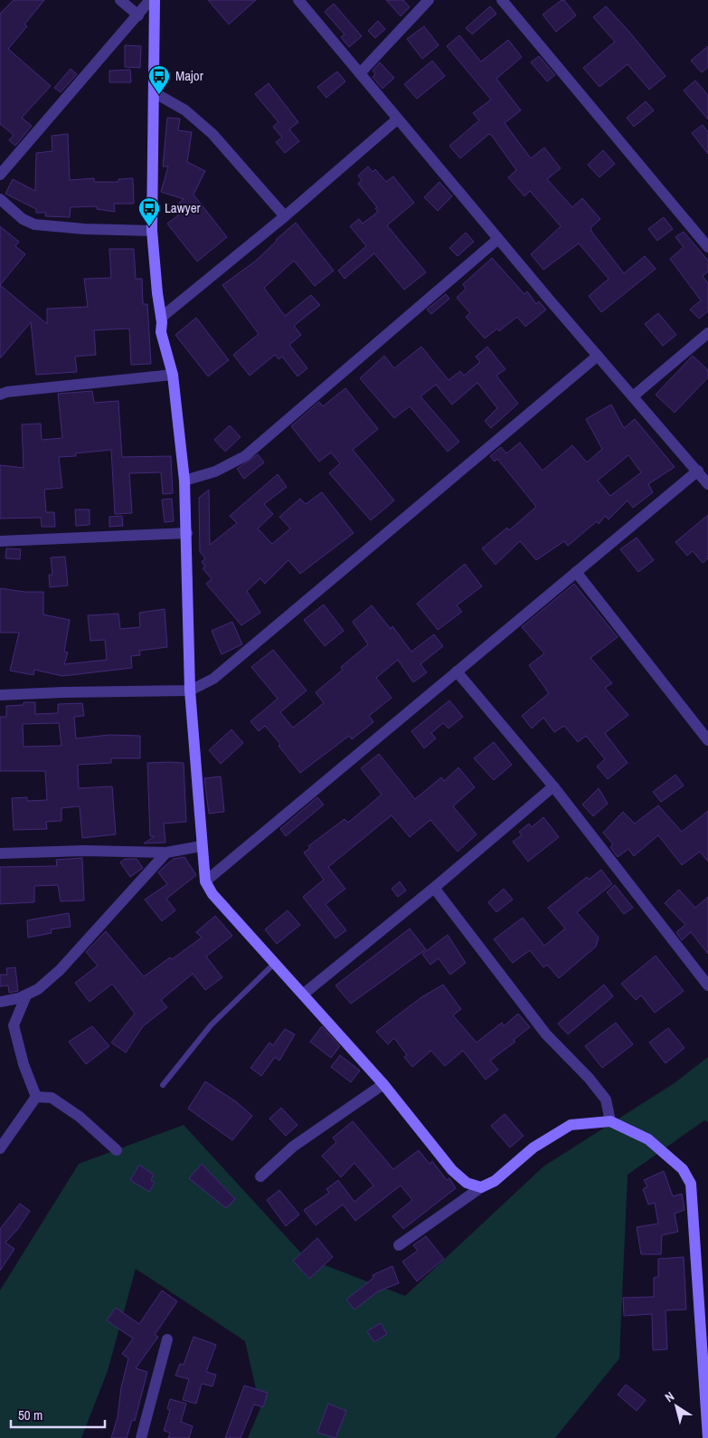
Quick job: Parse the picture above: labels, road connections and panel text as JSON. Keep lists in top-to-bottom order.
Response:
{
  "places": {
    "bus stop": ["Major", "Lawyer"]
  },
  "scale_bar": "50 m",
  "north": "top left"
}
